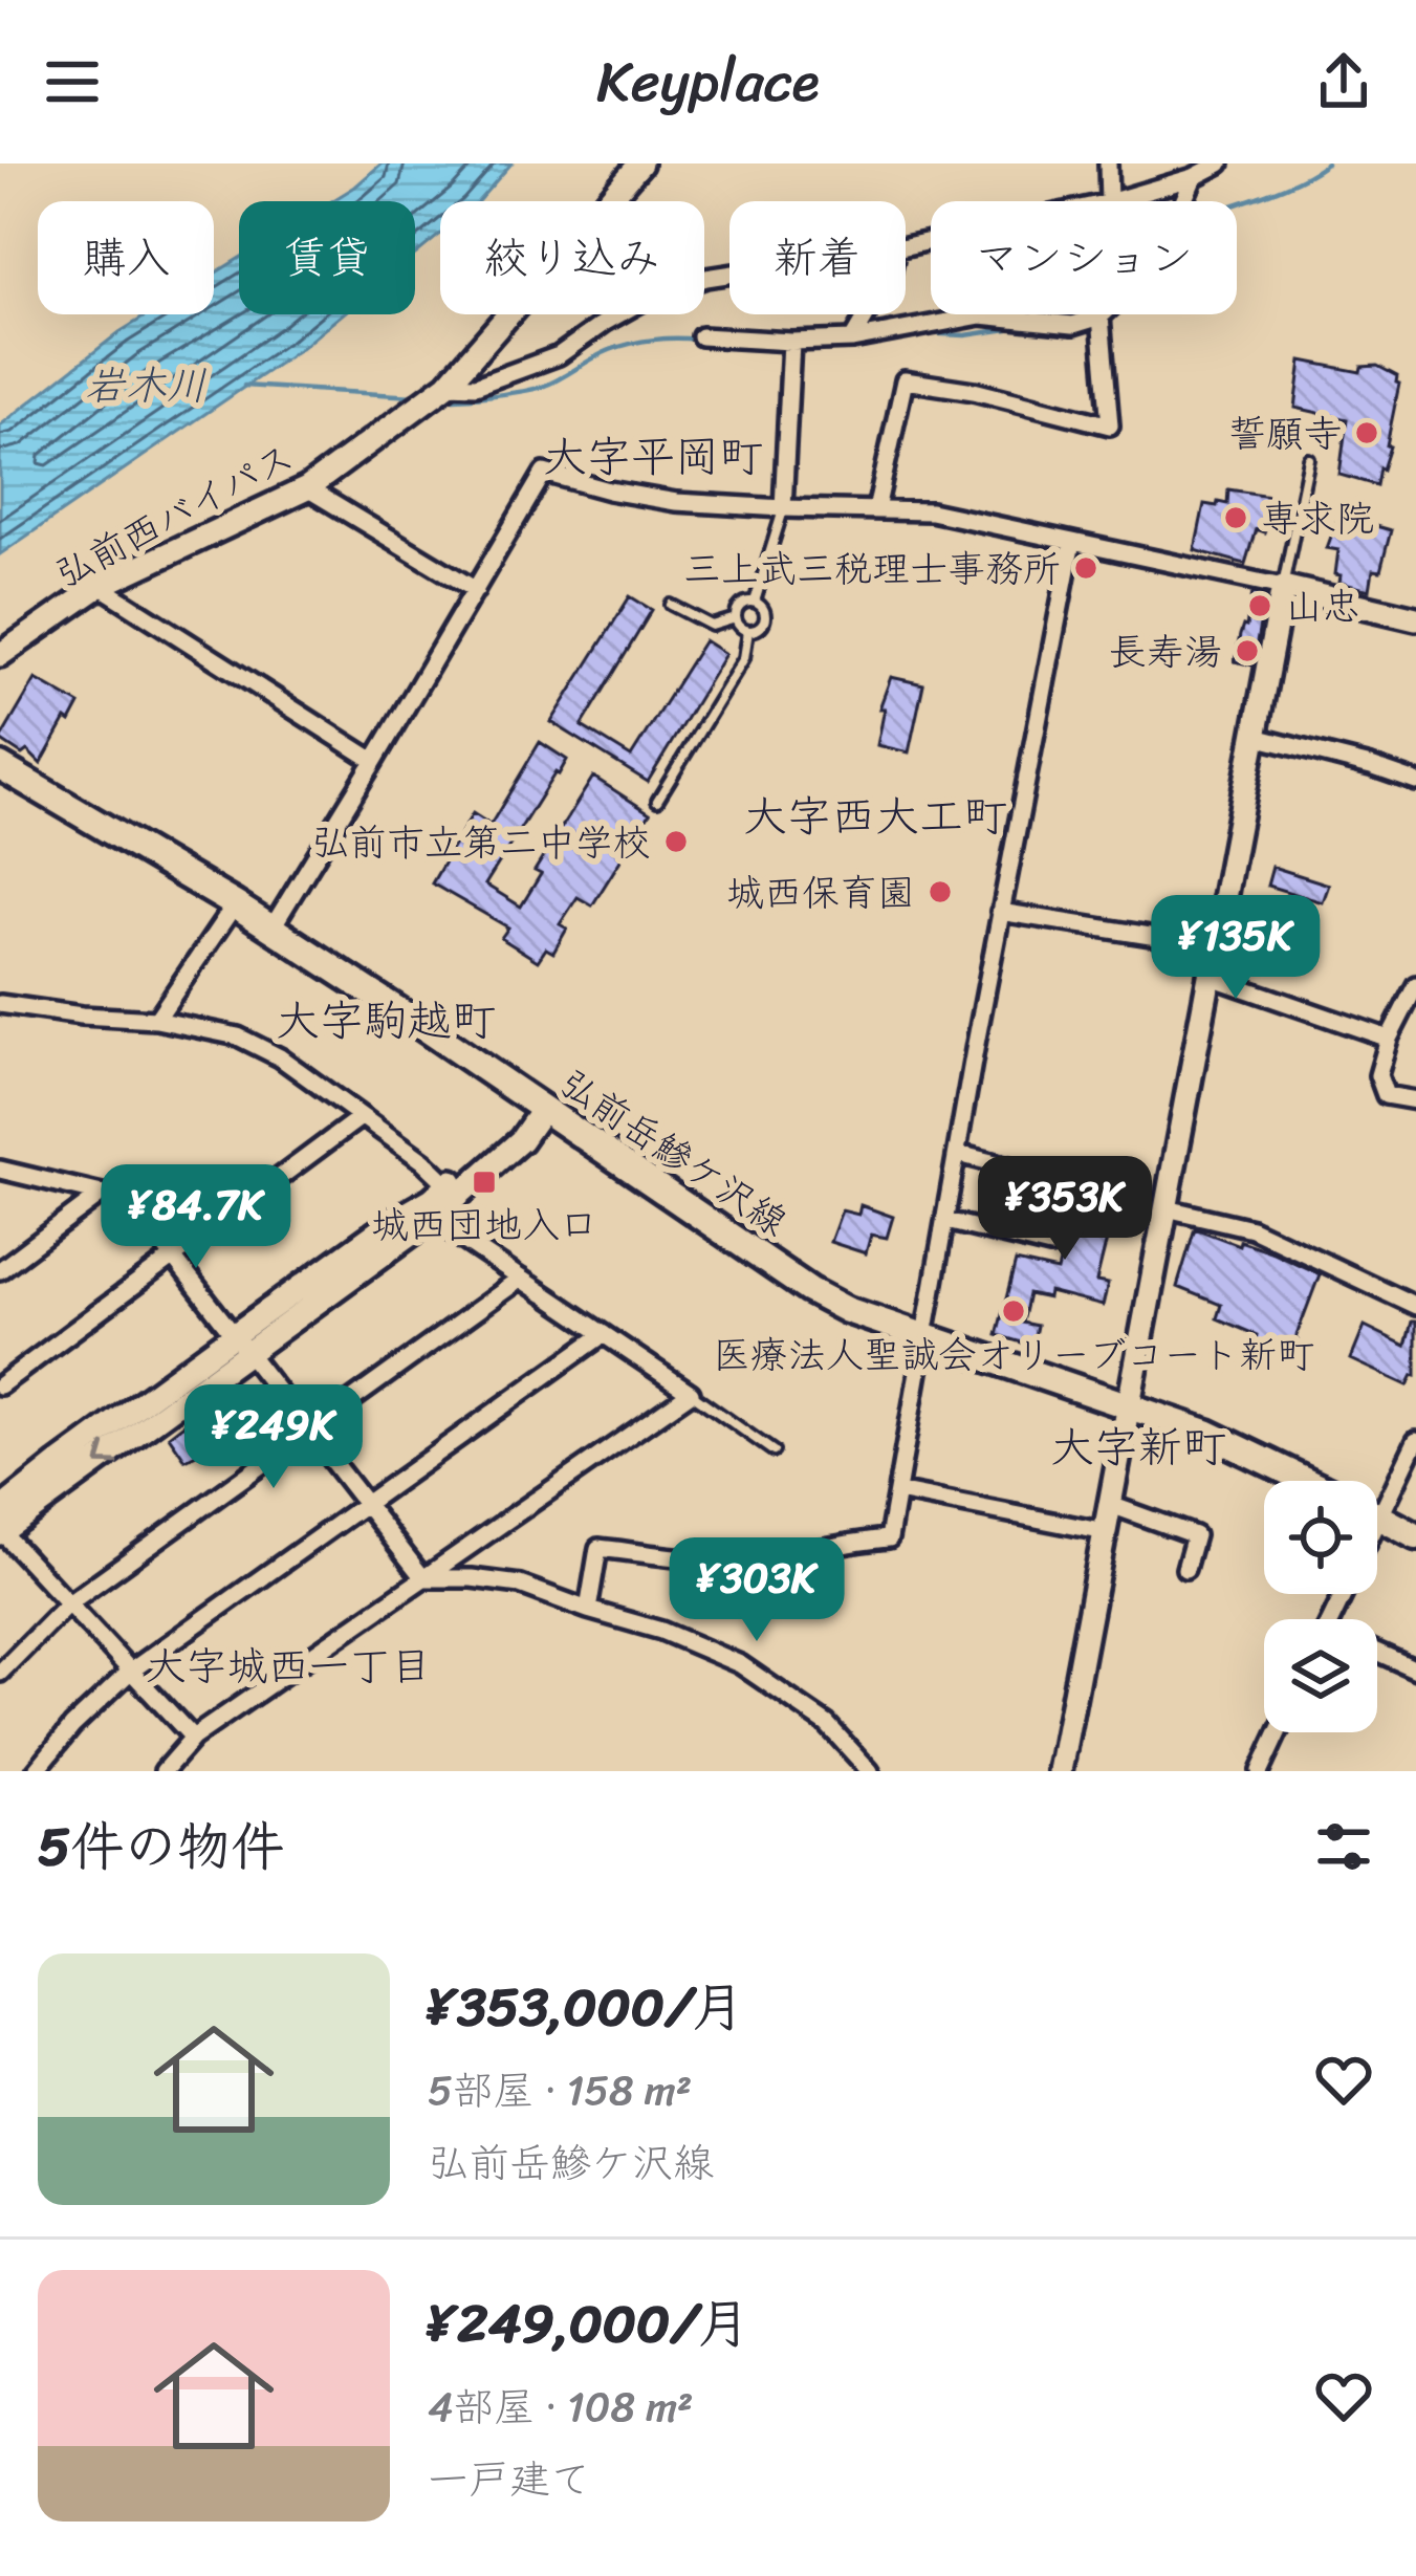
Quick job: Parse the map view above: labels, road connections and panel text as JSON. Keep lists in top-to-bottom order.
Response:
{
  "streets": {
    "main road": ["弘前岳鰺ケ沢線"],
    "street": ["弘前西バイパス"]
  },
  "districts": [
    "大字平岡町",
    "大字西大工町",
    "大字駒越町",
    "大字新町",
    "大字城西一丁目"
  ],
  "water": ["岩木川"],
  "places": {
    "other": [
      "誓願寺",
      "専求院",
      "三上武三税理士事務所",
      "山忠",
      "長寿湯",
      "弘前市立第二中学校",
      "城西保育園",
      "医療法人聖誠会オリーブコート新町"
    ],
    "transit": ["城西団地入口"]
  },
  "page": {
    "header": "Keyplace",
    "chip": [
      "購入",
      "賃貸",
      "絞り込み",
      "新着",
      "マンション"
    ],
    "price": [
      "¥135K",
      "¥353K",
      "¥84.7K",
      "¥249K",
      "¥303K"
    ],
    "heading": "5件の物件",
    "list": [
      {
        "name": "¥353,000/月",
        "note": "5部屋 · 158 m² · 弘前岳鰺ケ沢線"
      },
      {
        "name": "¥249,000/月",
        "note": "4部屋 · 108 m² · 一戸建て"
      }
    ]
  }
}
